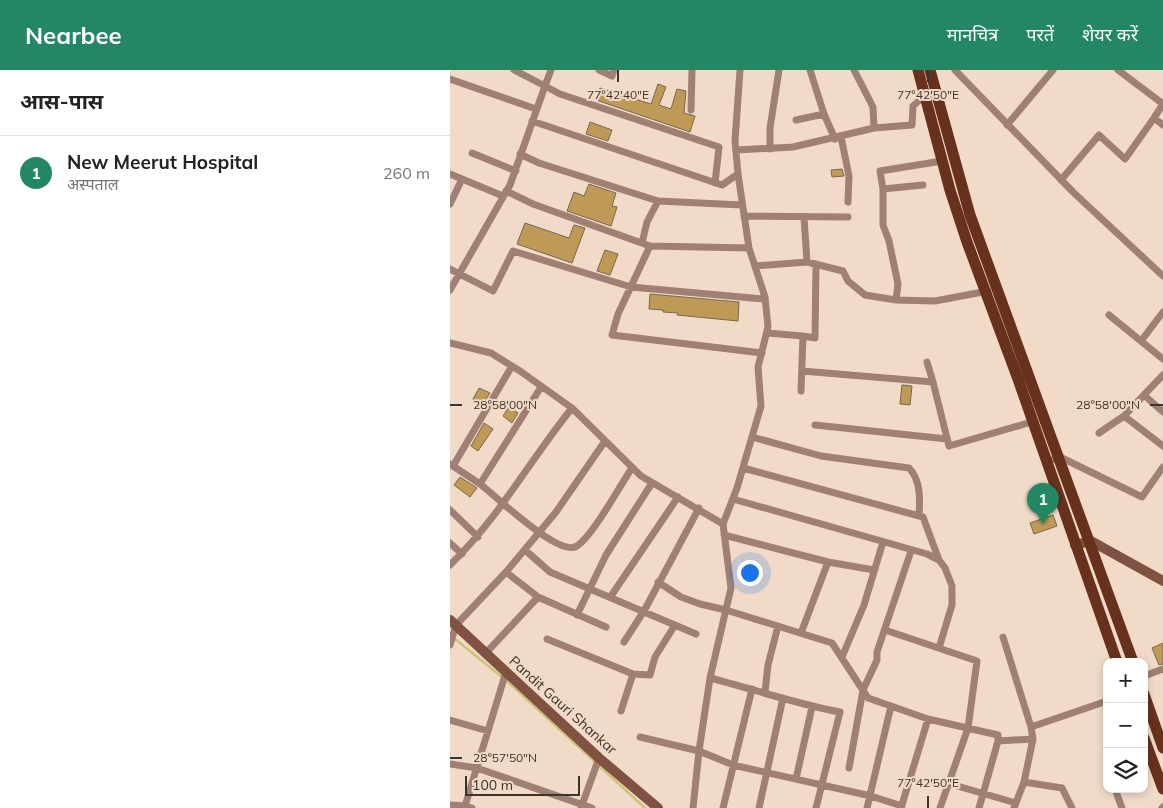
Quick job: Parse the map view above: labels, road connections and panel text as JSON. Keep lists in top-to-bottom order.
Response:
{
  "streets": {
    "street": ["Pandit Gauri Shankar"]
  },
  "scale_bar": "100 m",
  "page": {
    "header": "Nearbee",
    "nav": ["मानचित्र", "परतें", "शेयर करें"],
    "heading": "आस-पास",
    "list": [
      {
        "mark": "1",
        "name": "New Meerut Hospital",
        "note": "अस्पताल",
        "value": "260 m"
      }
    ],
    "pins": "1",
    "map_buttons": ["+", "−"],
    "scale": "100 m"
  },
  "coordinates": [
    "77°42'40\"E",
    "77°42'50\"E",
    "28°58'00\"N",
    "28°57'50\"N"
  ]
}
